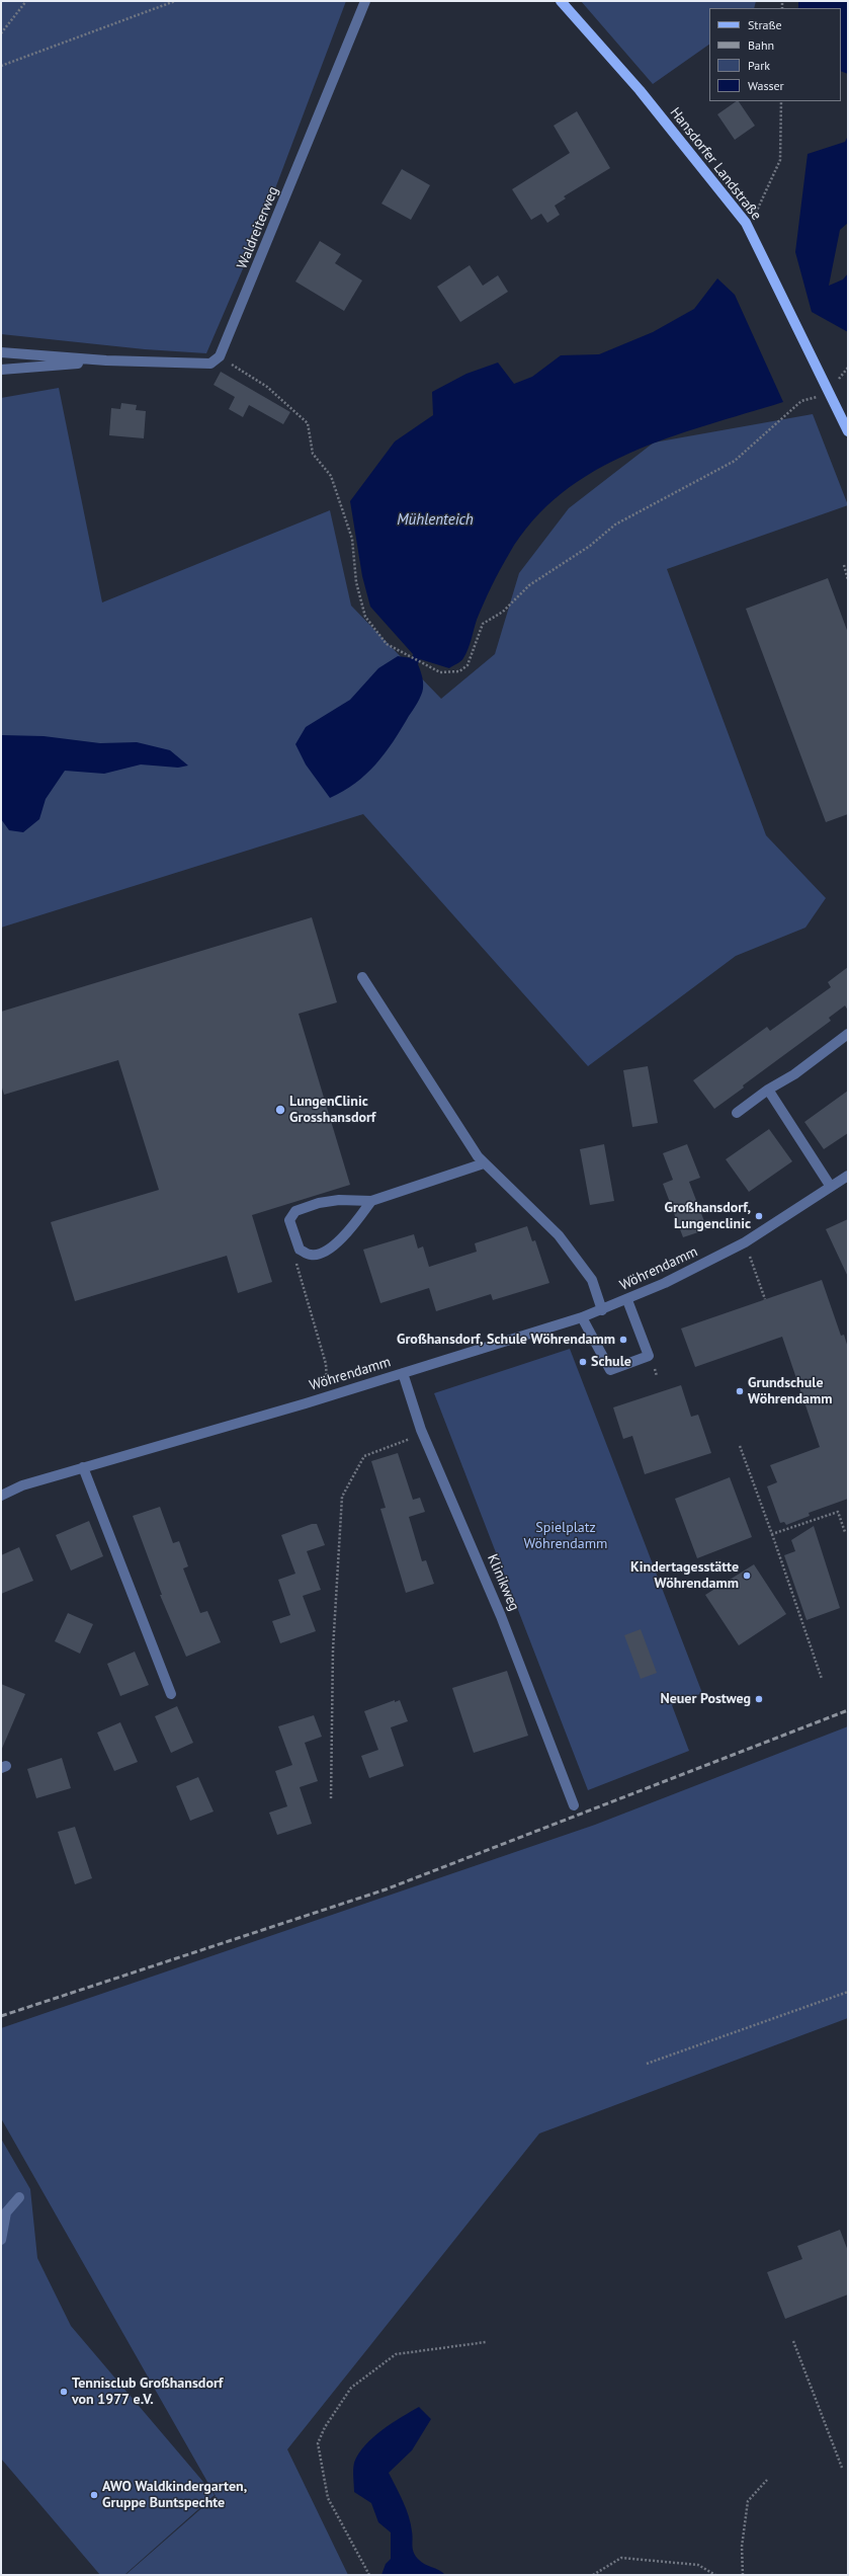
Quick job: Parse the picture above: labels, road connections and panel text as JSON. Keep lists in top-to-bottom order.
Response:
{
  "streets": {
    "main road": ["Hansdorfer Landstraße"],
    "street": ["Waldreiterweg", "Wöhrendamm", "Klinikweg"]
  },
  "crossings": [
    ["Wöhrendamm", "Klinikweg"]
  ],
  "water": ["Mühlenteich"],
  "parks": ["Spielplatz Wöhrendamm"],
  "places": [
    "LungenClinic Grosshansdorf",
    "Großhansdorf, Lungenclinic",
    "Großhansdorf, Schule Wöhrendamm",
    "Schule",
    "Grundschule Wöhrendamm",
    "Kindertagesstätte Wöhrendamm",
    "Neuer Postweg",
    "Tennisclub Großhansdorf von 1977 e.V.",
    "AWO Waldkindergarten, Gruppe Buntspechte"
  ],
  "legend": [
    "Straße",
    "Bahn",
    "Park",
    "Wasser"
  ]
}
